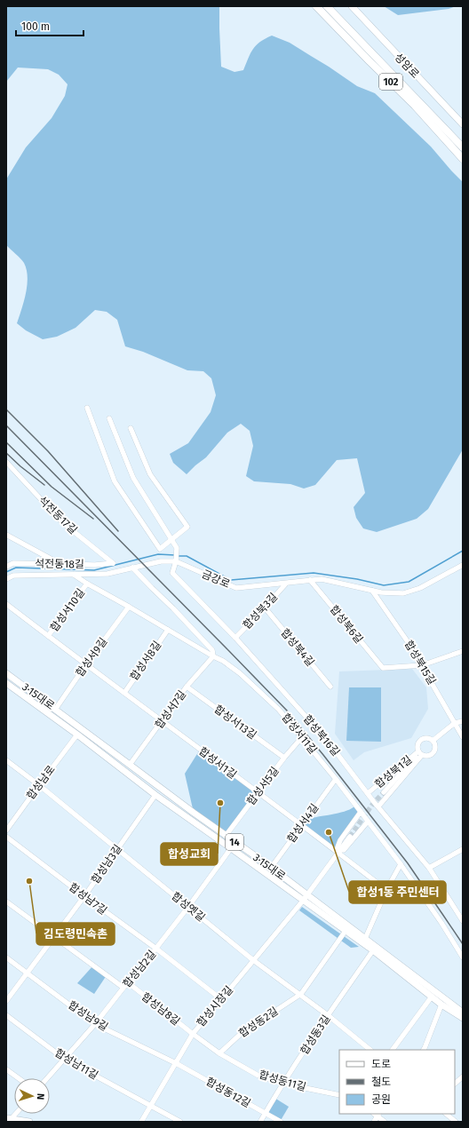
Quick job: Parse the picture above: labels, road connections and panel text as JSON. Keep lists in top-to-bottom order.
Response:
{
  "streets": {
    "highway": ["102"],
    "main road": ["성암로", "3·15대로", "14"],
    "street": [
      "석전동17길",
      "석전동18길",
      "금강로",
      "합성서10길",
      "합성북3길",
      "합성북6길",
      "합성북4길",
      "합성서9길",
      "합성서8길",
      "합성북15길",
      "합성서7길",
      "합성서13길",
      "합성서11길",
      "합성북16길",
      "합성서1길",
      "합성북1길",
      "합성남로",
      "합성서5길",
      "합성서4길",
      "합성남3길",
      "합성남7길",
      "합성옛길",
      "합성남2길",
      "합성시장길",
      "합성남8길",
      "합성남9길",
      "합성동2길",
      "합성동3길",
      "합성남11길",
      "합성동11길",
      "합성동12길"
    ]
  },
  "crossings": [
    ["석전동17길", "석전동18길"],
    ["금강로", "합성북3길"],
    ["금강로", "합성북6길"],
    ["금강로", "합성북15길"],
    ["금강로", "합성서11길"],
    ["금강로", "합성북16길"],
    ["합성서10길", "합성서11길"],
    ["합성서10길", "합성서1길"],
    ["합성북3길", "합성북4길"],
    ["합성북3길", "합성북16길"],
    ["합성북6길", "합성북15길"],
    ["합성서9길", "3·15대로"],
    ["합성서9길", "합성서11길"],
    ["합성서9길", "합성서1길"],
    ["합성서8길", "합성서11길"],
    ["합성서8길", "합성서1길"],
    ["3·15대로", "합성서7길"],
    ["3·15대로", "합성남로"],
    ["3·15대로", "합성서5길"],
    ["3·15대로", "합성서4길"],
    ["3·15대로", "합성남3길"],
    ["3·15대로", "합성남2길"],
    ["3·15대로", "합성시장길"],
    ["3·15대로", "합성동3길"],
    ["합성서7길", "합성서13길"],
    ["합성서7길", "합성서11길"],
    ["합성서7길", "합성서1길"],
    ["합성서13길", "합성서5길"],
    ["합성서11길", "합성서5길"],
    ["합성서11길", "합성서4길"],
    ["합성북16길", "합성북1길"],
    ["합성서1길", "합성서5길"],
    ["합성서1길", "합성서4길"],
    ["합성서1길", "합성시장길"],
    ["합성남로", "합성옛길"],
    ["합성남3길", "합성남7길"],
    ["합성남3길", "합성옛길"],
    ["합성남3길", "합성남9길"],
    ["합성남7길", "합성남2길"],
    ["합성남7길", "합성시장길"],
    ["합성옛길", "합성남2길"],
    ["합성옛길", "합성시장길"],
    ["합성옛길", "합성동2길"],
    ["합성옛길", "합성동3길"],
    ["합성남2길", "합성남8길"],
    ["합성남2길", "합성남9길"],
    ["합성남2길", "합성남11길"],
    ["합성시장길", "합성남8길"],
    ["합성시장길", "합성남9길"],
    ["합성시장길", "합성남11길"],
    ["합성시장길", "합성동11길"],
    ["합성시장길", "합성동12길"],
    ["합성남8길", "합성동11길"],
    ["합성남9길", "합성동12길"],
    ["합성동2길", "합성동11길"],
    ["합성동3길", "합성동11길"],
    ["합성동3길", "합성동12길"]
  ],
  "places": ["합성교회", "합성1동 주민센터", "김도령민속촌"],
  "legend": ["도로", "철도", "공원"],
  "scale_bar": "100 m",
  "north": "right"
}
